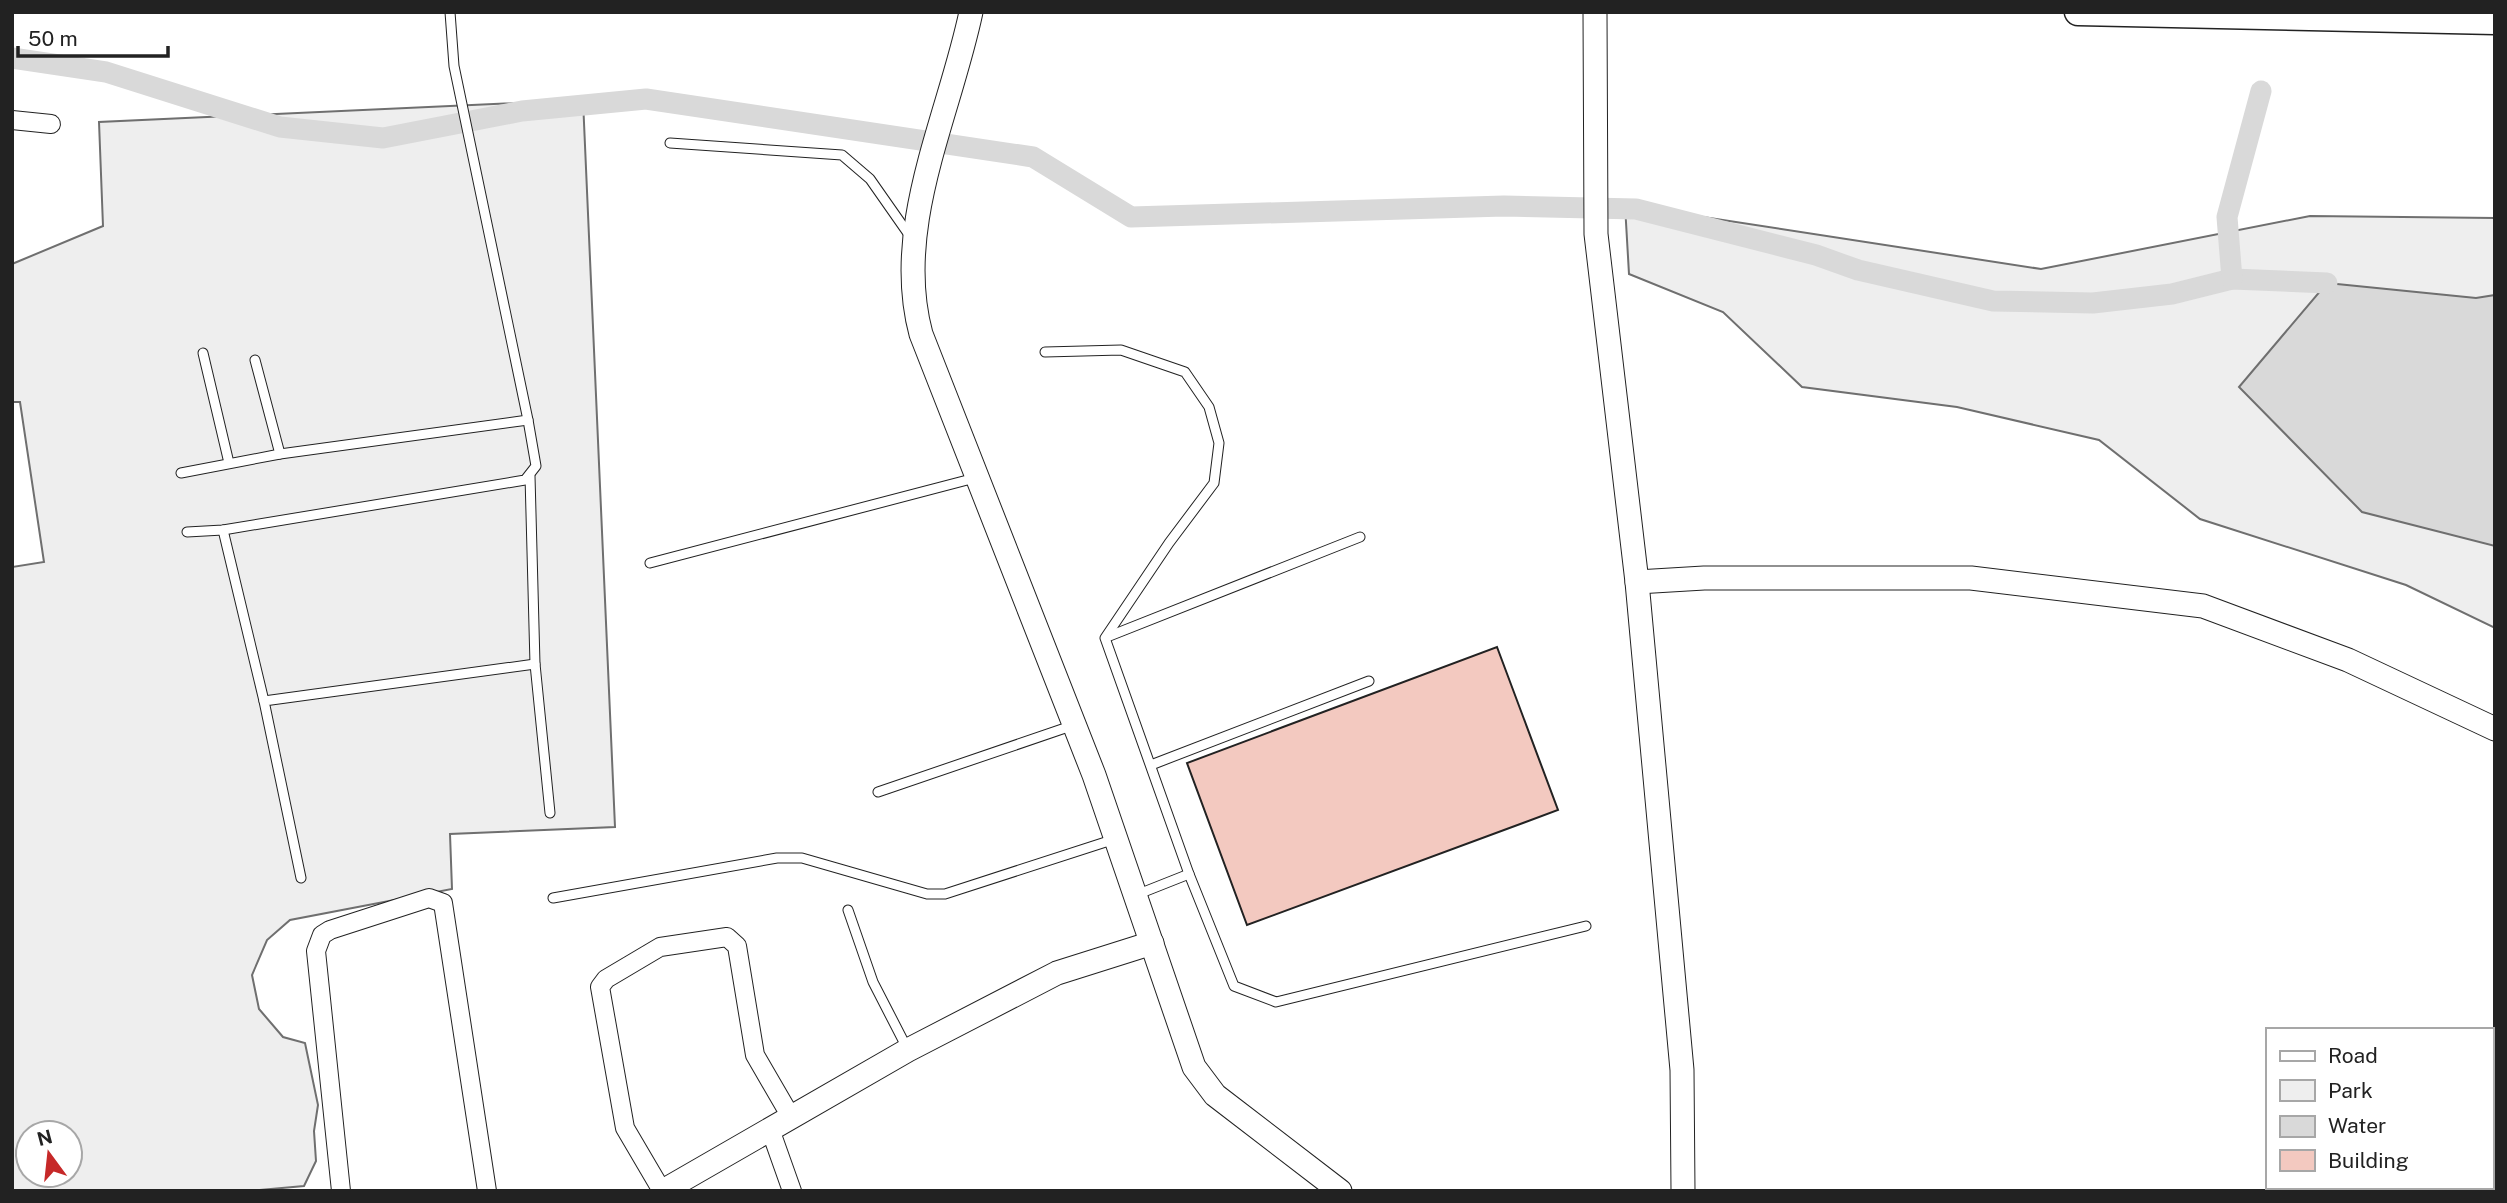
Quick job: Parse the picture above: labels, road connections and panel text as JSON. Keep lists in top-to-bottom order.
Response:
{
  "legend": [
    "Road",
    "Park",
    "Water",
    "Building"
  ],
  "scale_bar": "50 m",
  "north": "top"
}
